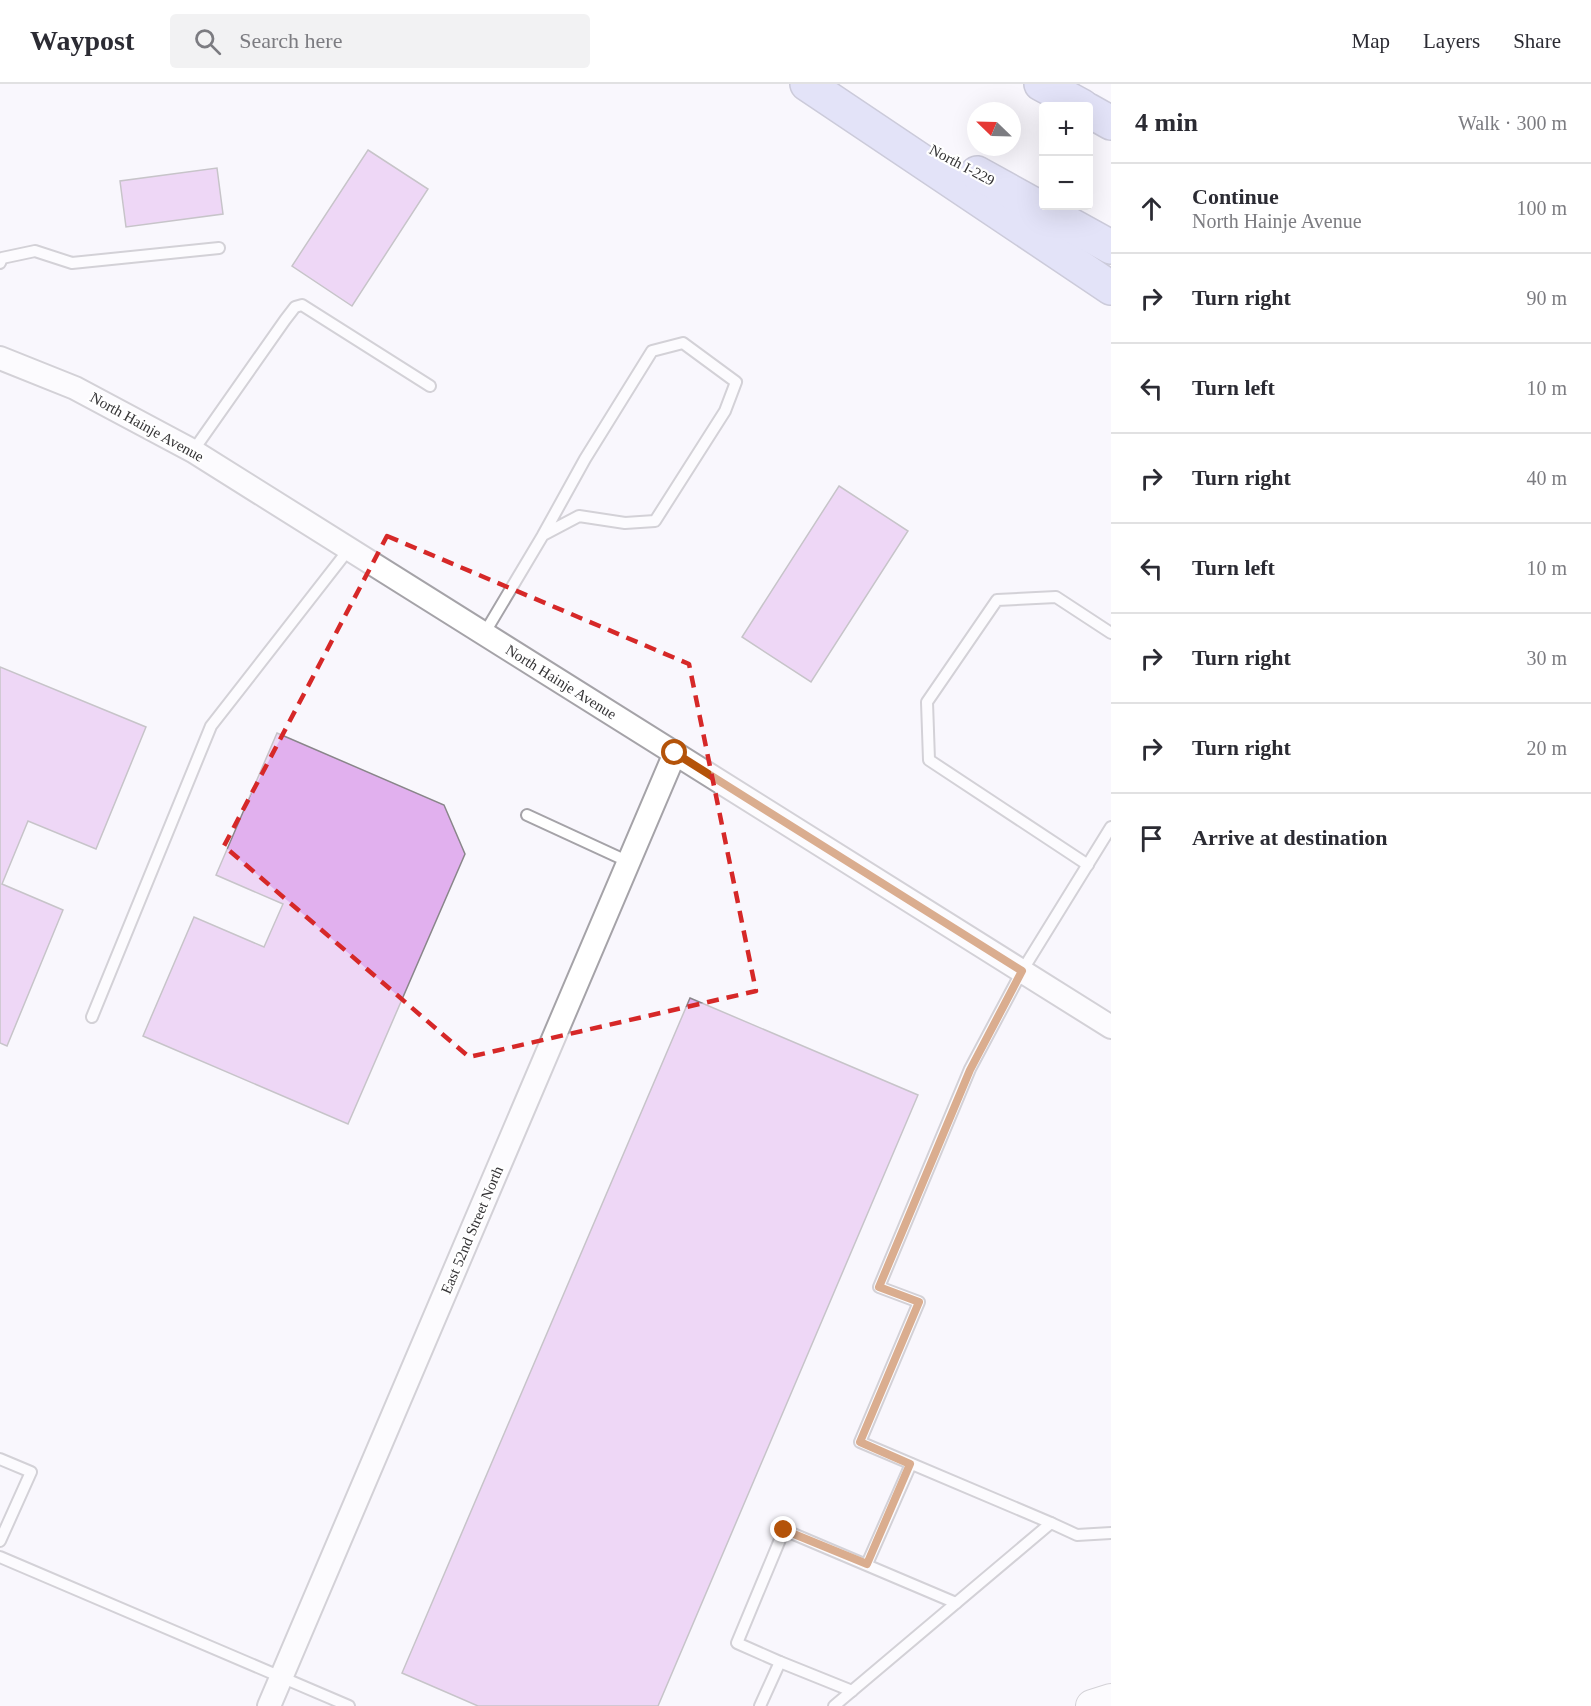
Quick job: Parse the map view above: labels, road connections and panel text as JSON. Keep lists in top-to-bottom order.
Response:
{
  "streets": {
    "highway": ["North I-229"],
    "street": ["North Hainje Avenue", "East 52nd Street North"]
  },
  "crossings": [
    ["North Hainje Avenue", "East 52nd Street North"]
  ],
  "north": "top left",
  "page": {
    "header": "Waypost",
    "search": "Search here",
    "nav": ["Map", "Layers", "Share"],
    "heading": ["4 min", "Walk · 300 m"],
    "map_buttons": ["+", "−"],
    "list": [
      ["Continue", "North Hainje Avenue", "100 m"],
      ["Turn right", "90 m"],
      ["Turn left", "10 m"],
      ["Turn right", "40 m"],
      ["Turn left", "10 m"],
      ["Turn right", "30 m"],
      ["Turn right", "20 m"],
      "Arrive at destination"
    ]
  }
}
